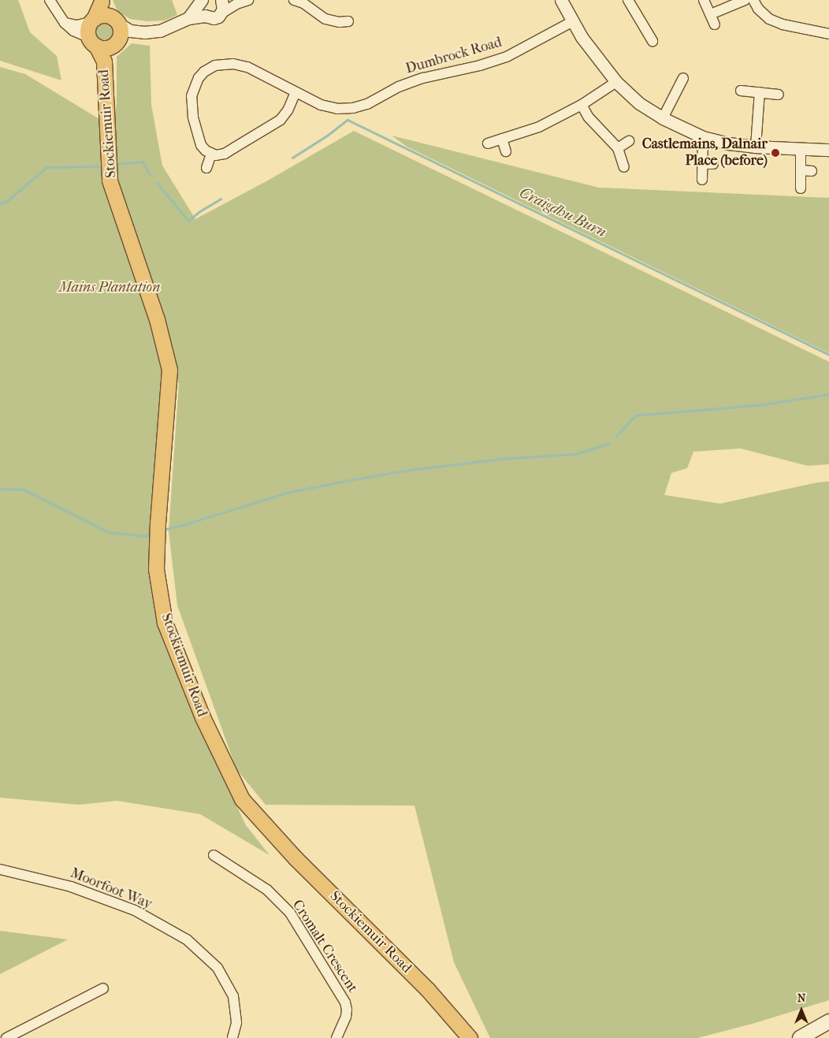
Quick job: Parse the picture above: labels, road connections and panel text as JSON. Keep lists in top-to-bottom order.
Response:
{
  "streets": {
    "main road": ["Stockiemuir Road"],
    "street": ["Dumbrock Road", "Moorfoot Way", "Cromalt Crescent"]
  },
  "water": ["Craigdhu Burn"],
  "parks": ["Mains Plantation"],
  "places": ["Castlemains, Dalnair Place (before)"],
  "north": "top"
}
